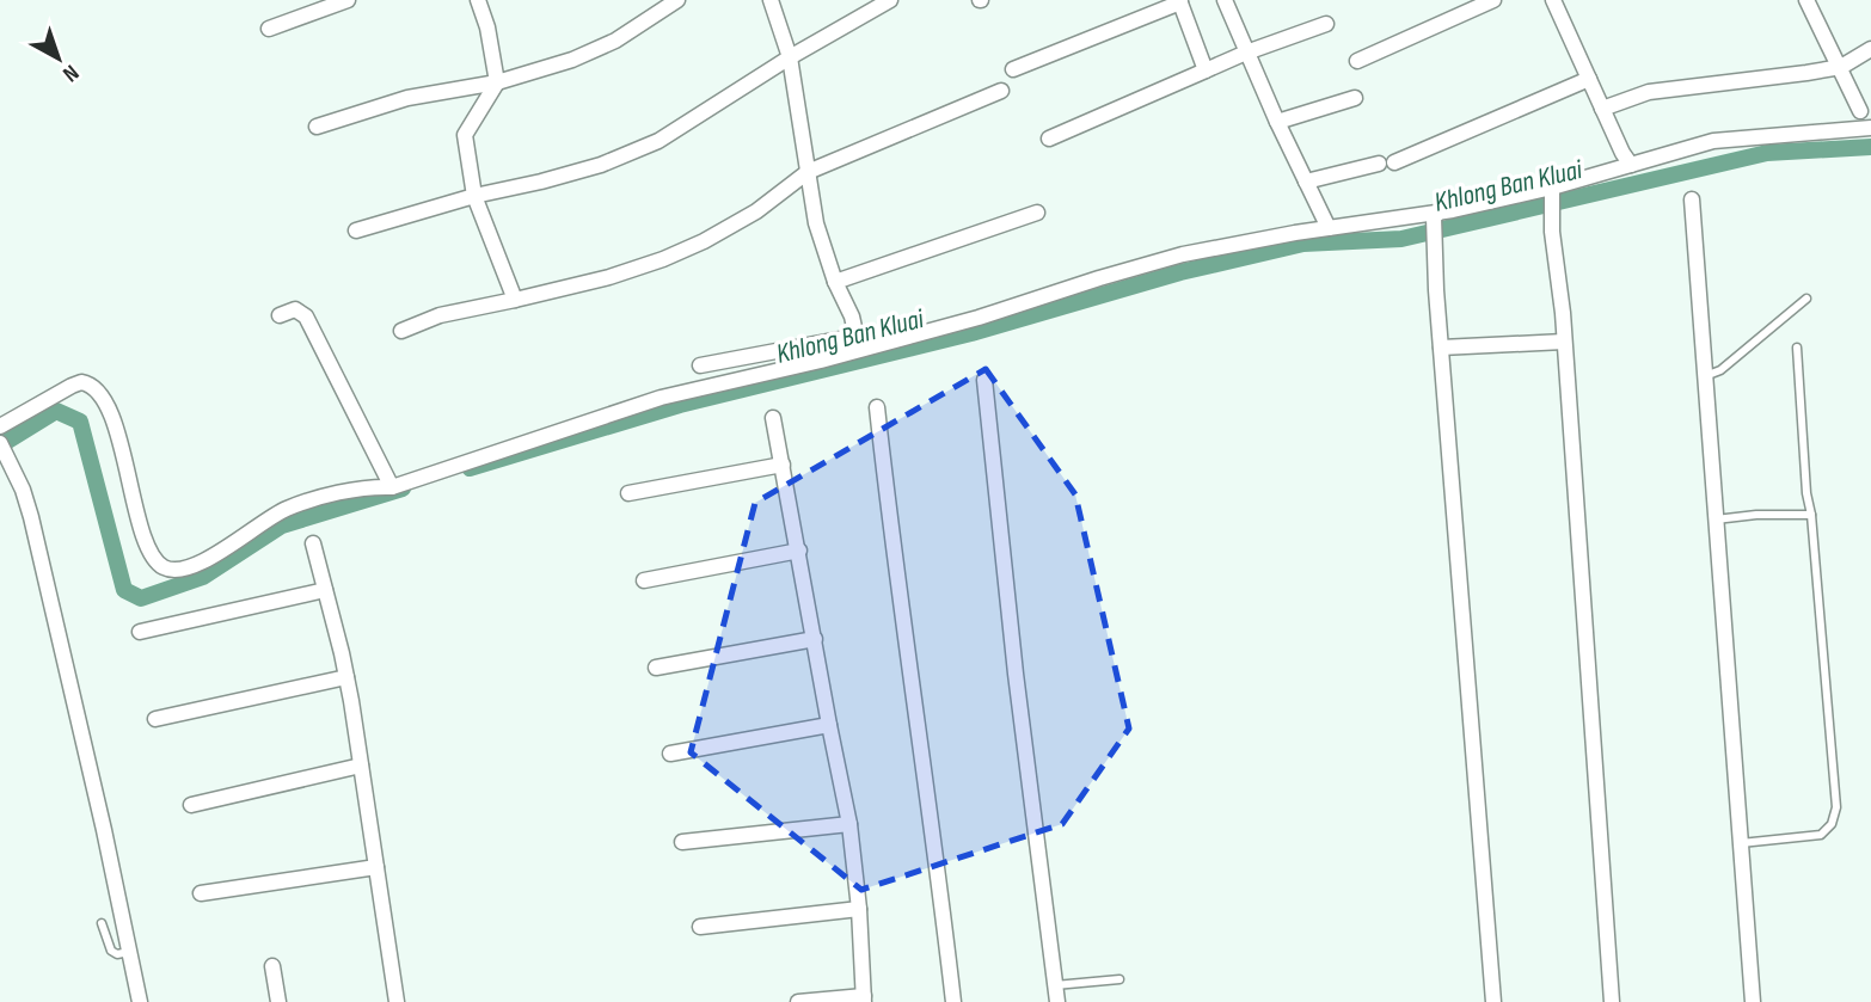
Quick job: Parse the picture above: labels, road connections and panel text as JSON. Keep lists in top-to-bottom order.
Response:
{
  "water": ["Khlong Ban Kluai"],
  "north": "bottom right"
}
